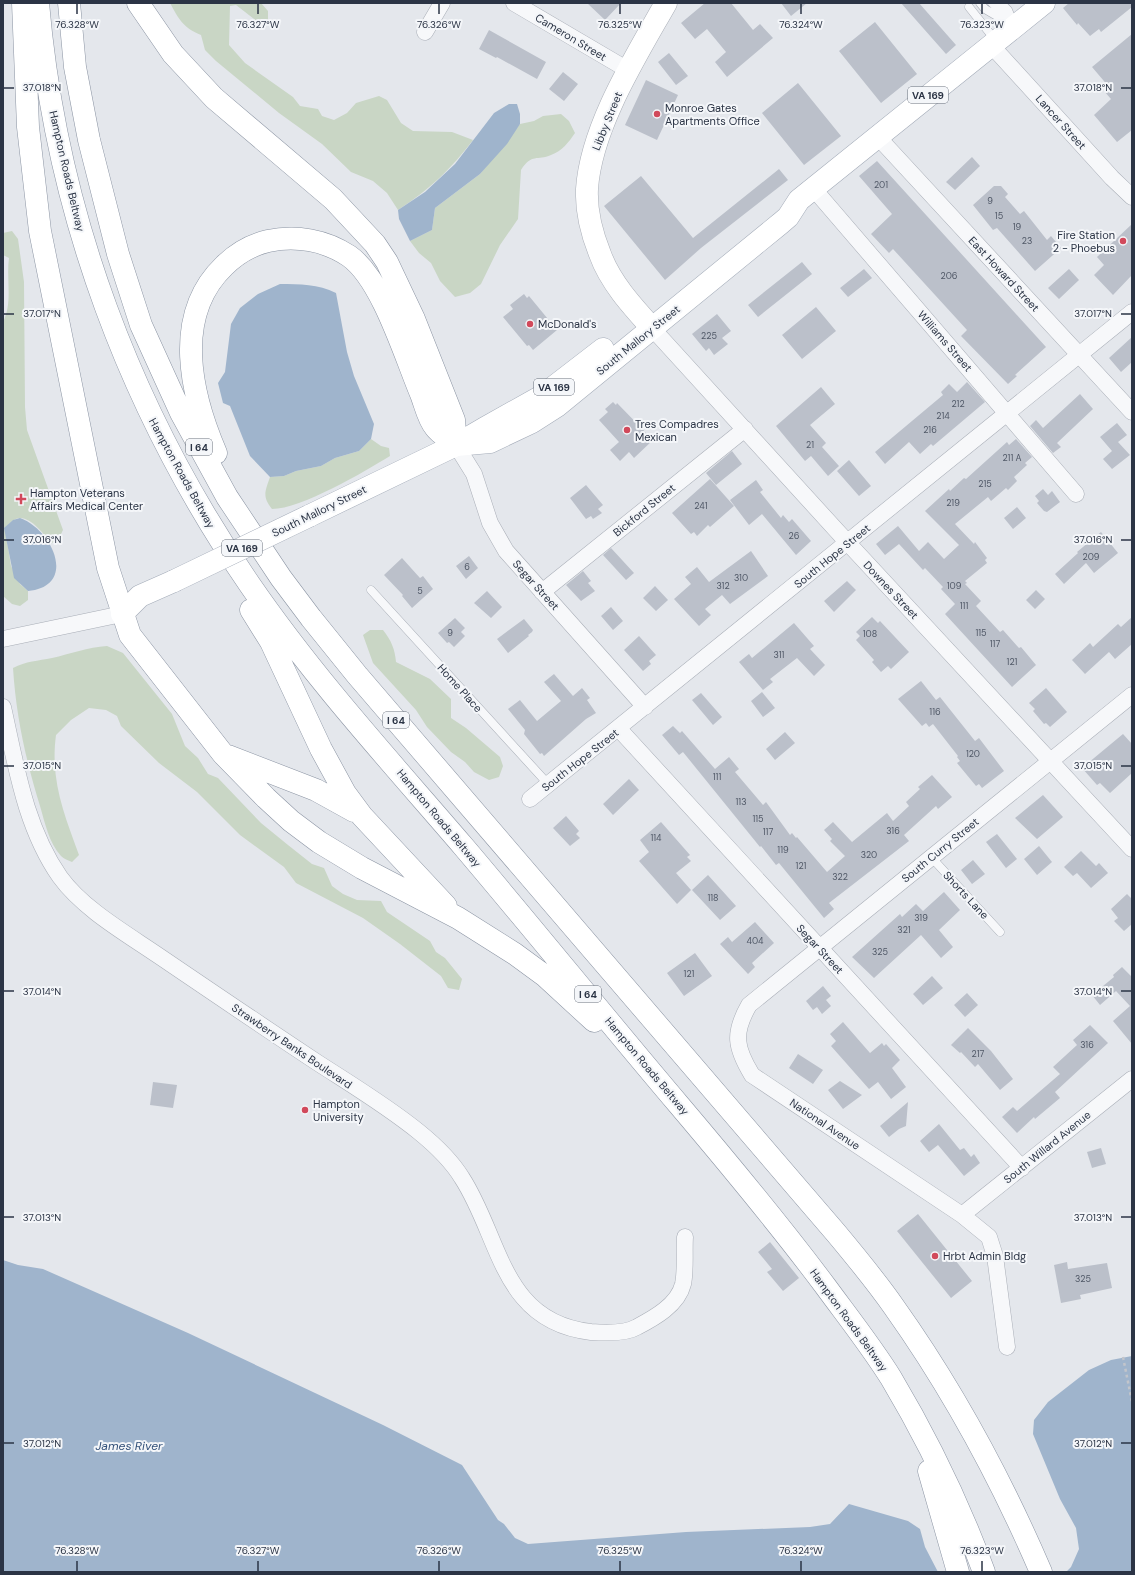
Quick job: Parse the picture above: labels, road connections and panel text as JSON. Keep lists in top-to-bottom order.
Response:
{
  "streets": {
    "main road": [
      "VA 169",
      "Libby Street",
      "Hampton Roads Beltway",
      "South Mallory Street",
      "I 64"
    ],
    "street": [
      "Cameron Street",
      "Lancer Street",
      "East Howard Street",
      "Williams Street",
      "Bickford Street",
      "South Hope Street",
      "Segar Street",
      "Downes Street",
      "South Curry Street",
      "Strawberry Banks Boulevard",
      "National Avenue",
      "South Willard Avenue"
    ],
    "lane": ["Home Place", "Shorts Lane"]
  },
  "crossings": [
    ["Cameron Street", "Libby Street"],
    ["Libby Street", "South Mallory Street"],
    ["Libby Street", "Downes Street"],
    ["Lancer Street", "South Mallory Street"],
    ["East Howard Street", "South Mallory Street"],
    ["East Howard Street", "South Hope Street"],
    ["South Mallory Street", "Williams Street"],
    ["South Mallory Street", "Segar Street"],
    ["South Mallory Street", "Downes Street"],
    ["Williams Street", "South Hope Street"],
    ["Bickford Street", "Segar Street"],
    ["Bickford Street", "Downes Street"],
    ["South Hope Street", "Segar Street"],
    ["South Hope Street", "Downes Street"],
    ["South Hope Street", "Home Place"],
    ["Segar Street", "South Curry Street"],
    ["Segar Street", "South Willard Avenue"],
    ["Downes Street", "South Curry Street"],
    ["South Curry Street", "Shorts Lane"],
    ["South Curry Street", "National Avenue"],
    ["National Avenue", "South Willard Avenue"]
  ],
  "water": ["James River"],
  "places": {
    "other": [
      "Monroe Gates Apartments Office",
      "Fire Station 2 - Phoebus",
      "McDonald's",
      "Tres Compadres Mexican",
      "Hampton University",
      "Hrbt Admin Bldg"
    ],
    "health": ["Hampton Veterans Affairs Medical Center"]
  },
  "house_numbers": [
    "201",
    "9",
    "15",
    "19",
    "23",
    "206",
    "225",
    "212",
    "214",
    "216",
    "21",
    "211 A",
    "215",
    "219",
    "241",
    "26",
    "209",
    "6",
    "310",
    "312",
    "109",
    "5",
    "111",
    "9",
    "115",
    "108",
    "117",
    "311",
    "121",
    "116",
    "120",
    "111",
    "113",
    "115",
    "316",
    "117",
    "114",
    "119",
    "320",
    "121",
    "322",
    "118",
    "319",
    "321",
    "404",
    "325",
    "121",
    "316",
    "217",
    "325"
  ],
  "coordinates": [
    "76.328°W",
    "76.327°W",
    "76.326°W",
    "76.325°W",
    "76.324°W",
    "76.323°W",
    "37.018°N",
    "37.017°N",
    "37.016°N",
    "37.015°N",
    "37.014°N",
    "37.013°N",
    "37.012°N"
  ]
}
